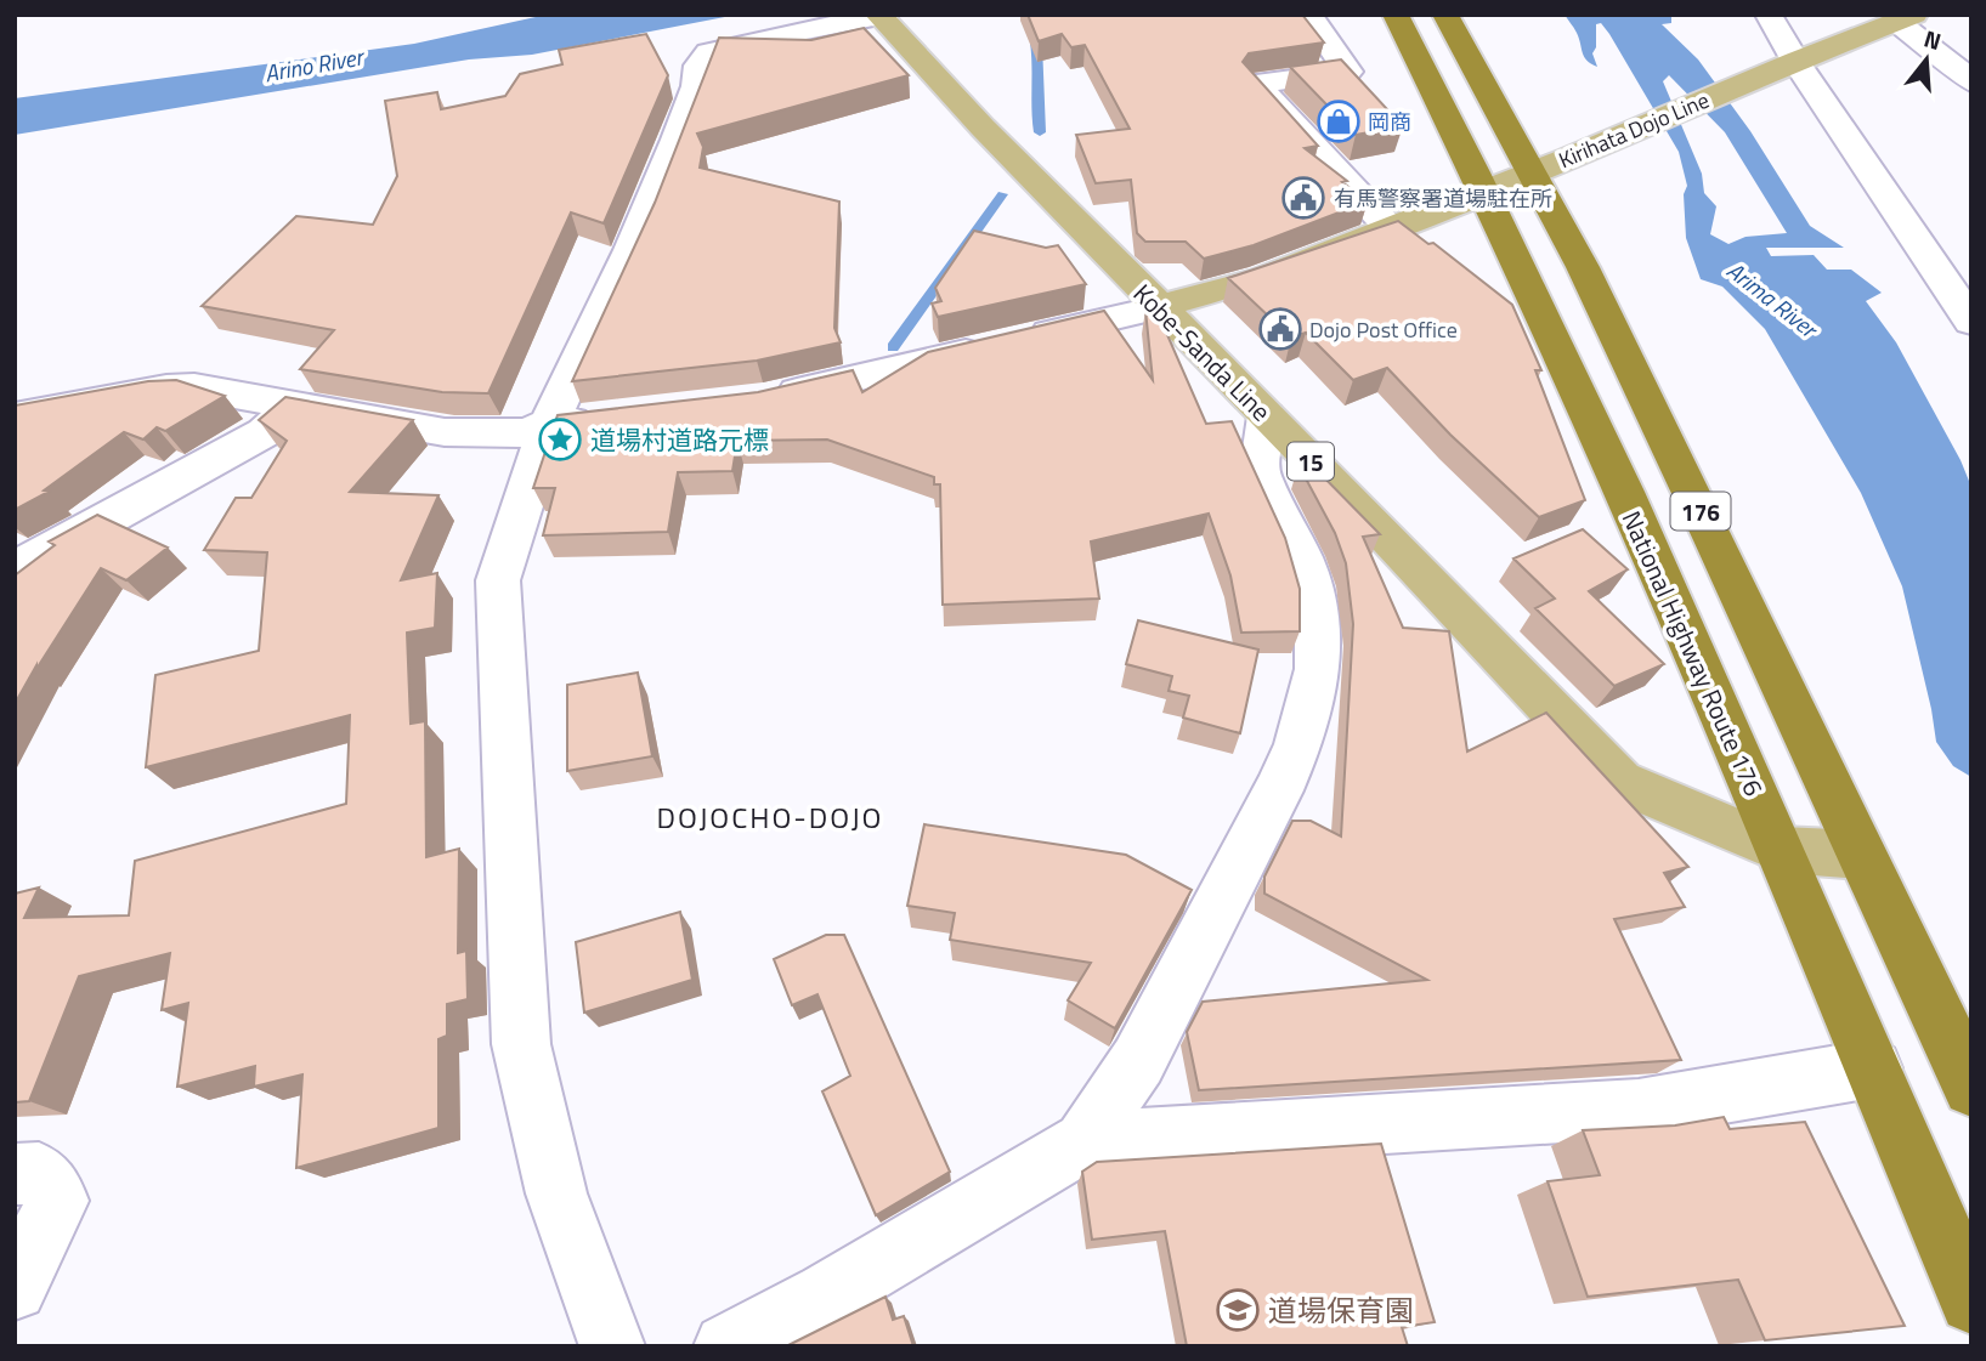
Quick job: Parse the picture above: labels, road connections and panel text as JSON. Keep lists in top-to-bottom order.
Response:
{
  "streets": {
    "highway": ["176", "National Highway Route 176"],
    "main road": ["Kirihata Dojo Line", "Kobe-Sanda Line", "15"]
  },
  "crossings": [
    ["Kirihata Dojo Line", "Kobe-Sanda Line"],
    ["Kirihata Dojo Line", "176"],
    ["Kirihata Dojo Line", "National Highway Route 176"],
    ["Kobe-Sanda Line", "15"],
    ["Kobe-Sanda Line", "National Highway Route 176"],
    ["15", "176"],
    ["15", "National Highway Route 176"]
  ],
  "districts": ["DOJOCHO-DOJO"],
  "water": ["Arino River", "Arima River"],
  "places": {
    "shop": ["岡商"],
    "public building": ["有馬警察署道場駐在所", "Dojo Post Office"],
    "place": ["道場村道路元標"],
    "school or university": ["道場保育園"]
  },
  "north": "top"
}
